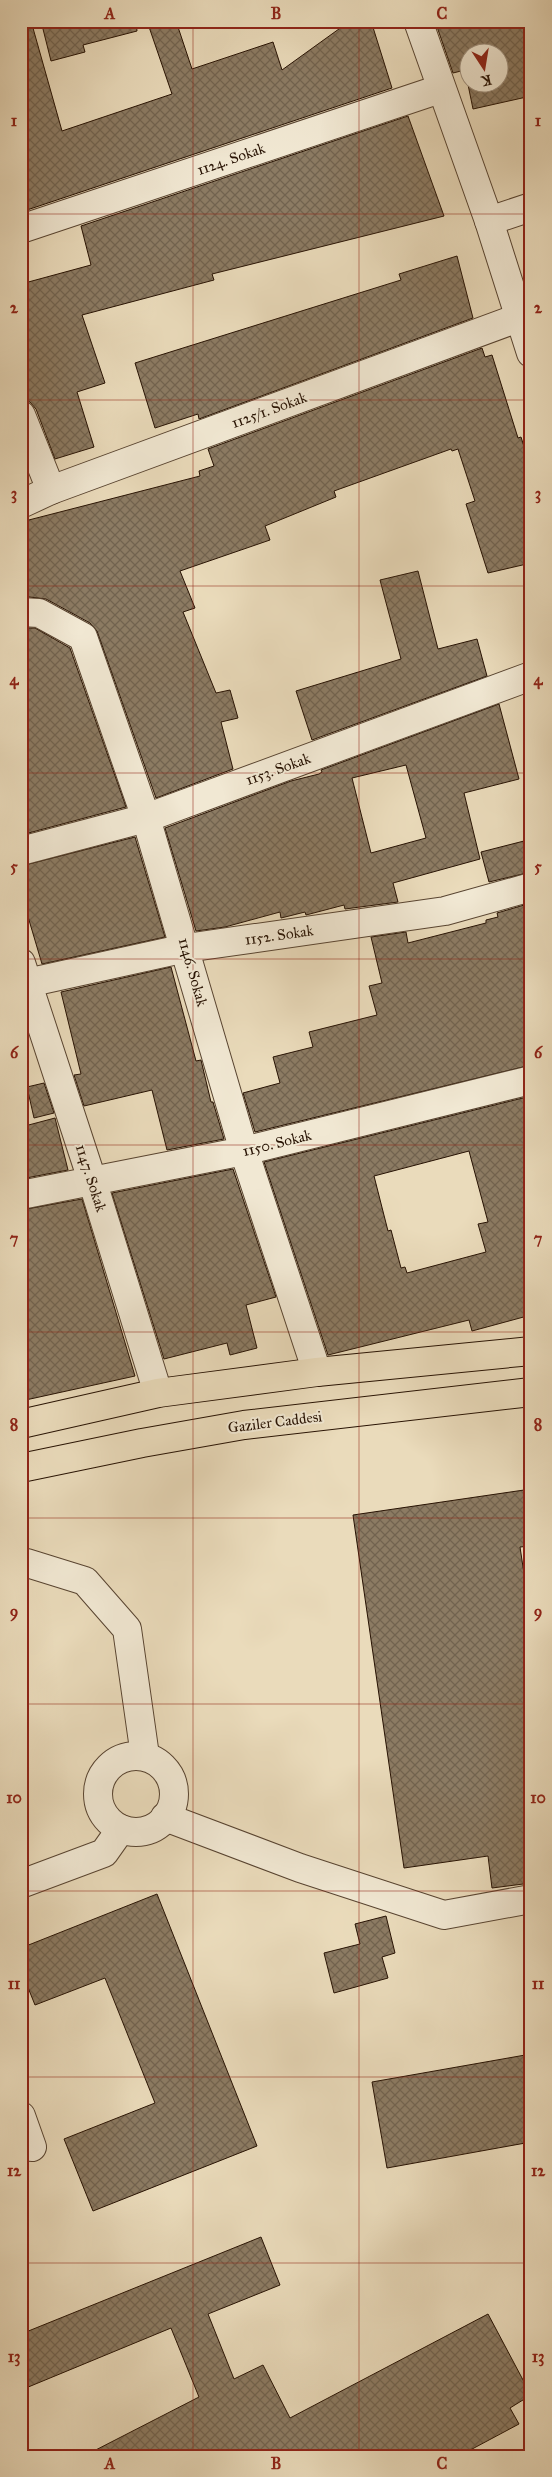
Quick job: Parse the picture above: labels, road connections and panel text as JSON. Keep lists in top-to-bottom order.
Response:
{
  "streets": {
    "main road": ["Gaziler Caddesi"],
    "street": [
      "1124. Sokak",
      "1125/1. Sokak",
      "1153. Sokak",
      "1152. Sokak",
      "1146. Sokak",
      "1150. Sokak",
      "1147. Sokak"
    ]
  },
  "crossings": [
    ["1153. Sokak", "1146. Sokak"],
    ["1152. Sokak", "1146. Sokak"],
    ["1152. Sokak", "1147. Sokak"],
    ["1146. Sokak", "1150. Sokak"],
    ["1150. Sokak", "1147. Sokak"]
  ],
  "north": "bottom",
  "grid": {
    "columns": ["A", "B", "C"],
    "rows": [
      "1",
      "2",
      "3",
      "4",
      "5",
      "6",
      "7",
      "8",
      "9",
      "10",
      "11",
      "12",
      "13"
    ]
  }
}
